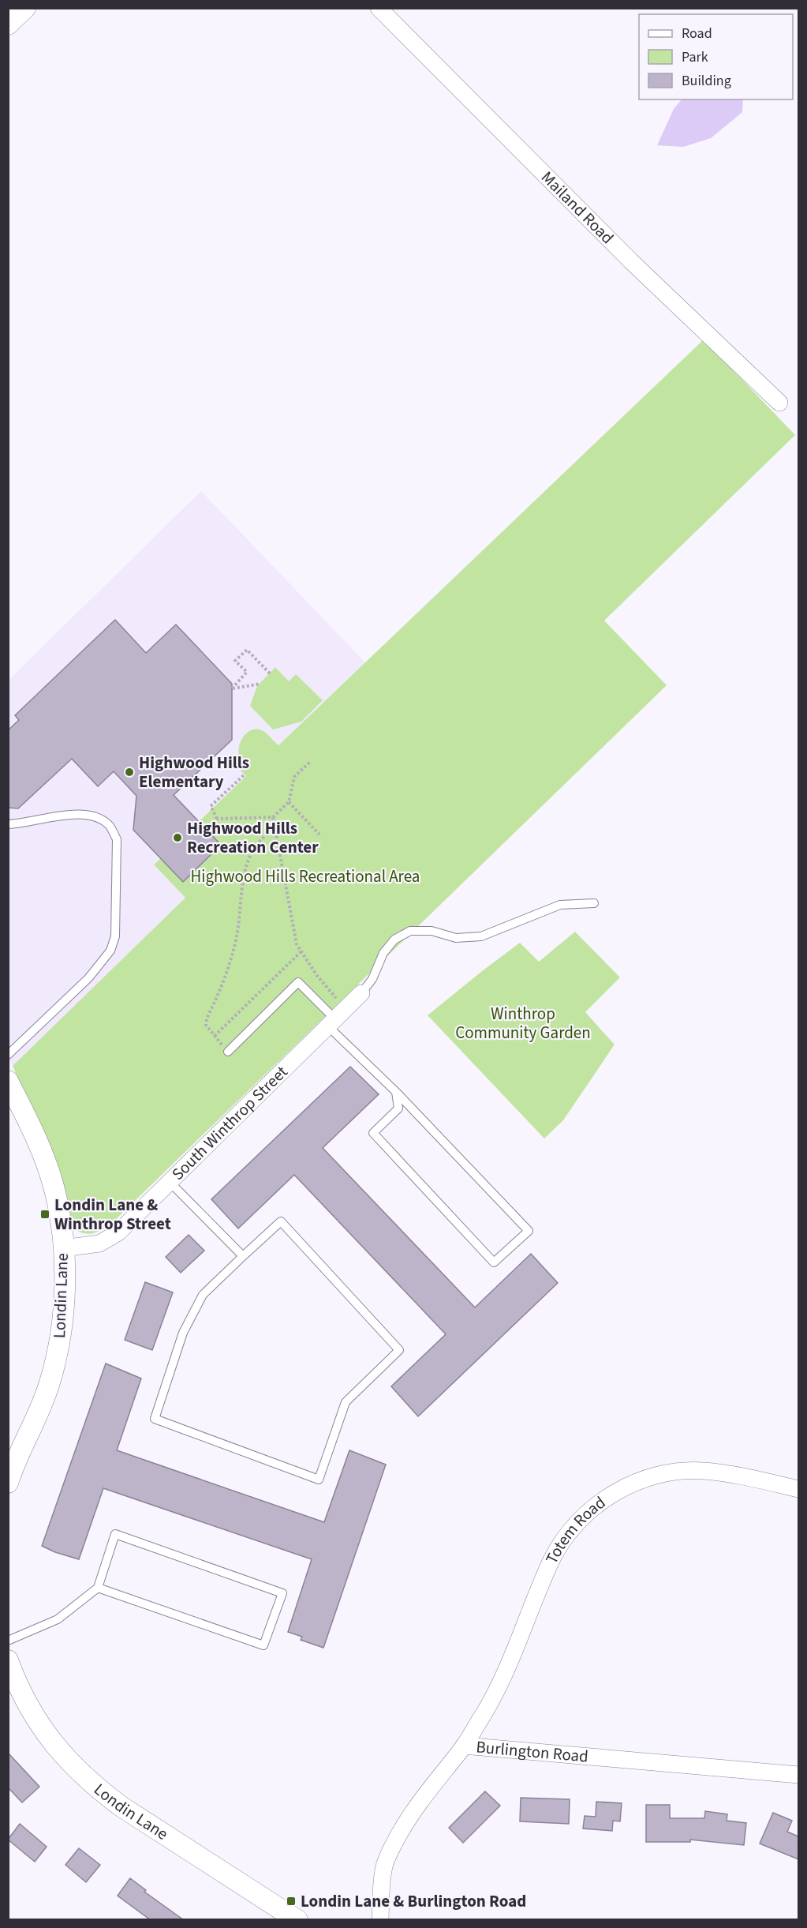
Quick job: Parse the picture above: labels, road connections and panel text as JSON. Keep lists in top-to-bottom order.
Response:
{
  "streets": {
    "street": [
      "Mailand Road",
      "South Winthrop Street",
      "Londin Lane",
      "Totem Road",
      "Burlington Road"
    ]
  },
  "crossings": [
    ["South Winthrop Street", "Londin Lane"],
    ["Totem Road", "Burlington Road"]
  ],
  "parks": ["Highwood Hills Recreational Area", "Winthrop Community Garden"],
  "places": {
    "other": ["Highwood Hills Elementary", "Highwood Hills Recreation Center"],
    "transit": ["Londin Lane & Winthrop Street", "Londin Lane & Burlington Road"]
  },
  "legend": ["Road", "Park", "Building"]
}
